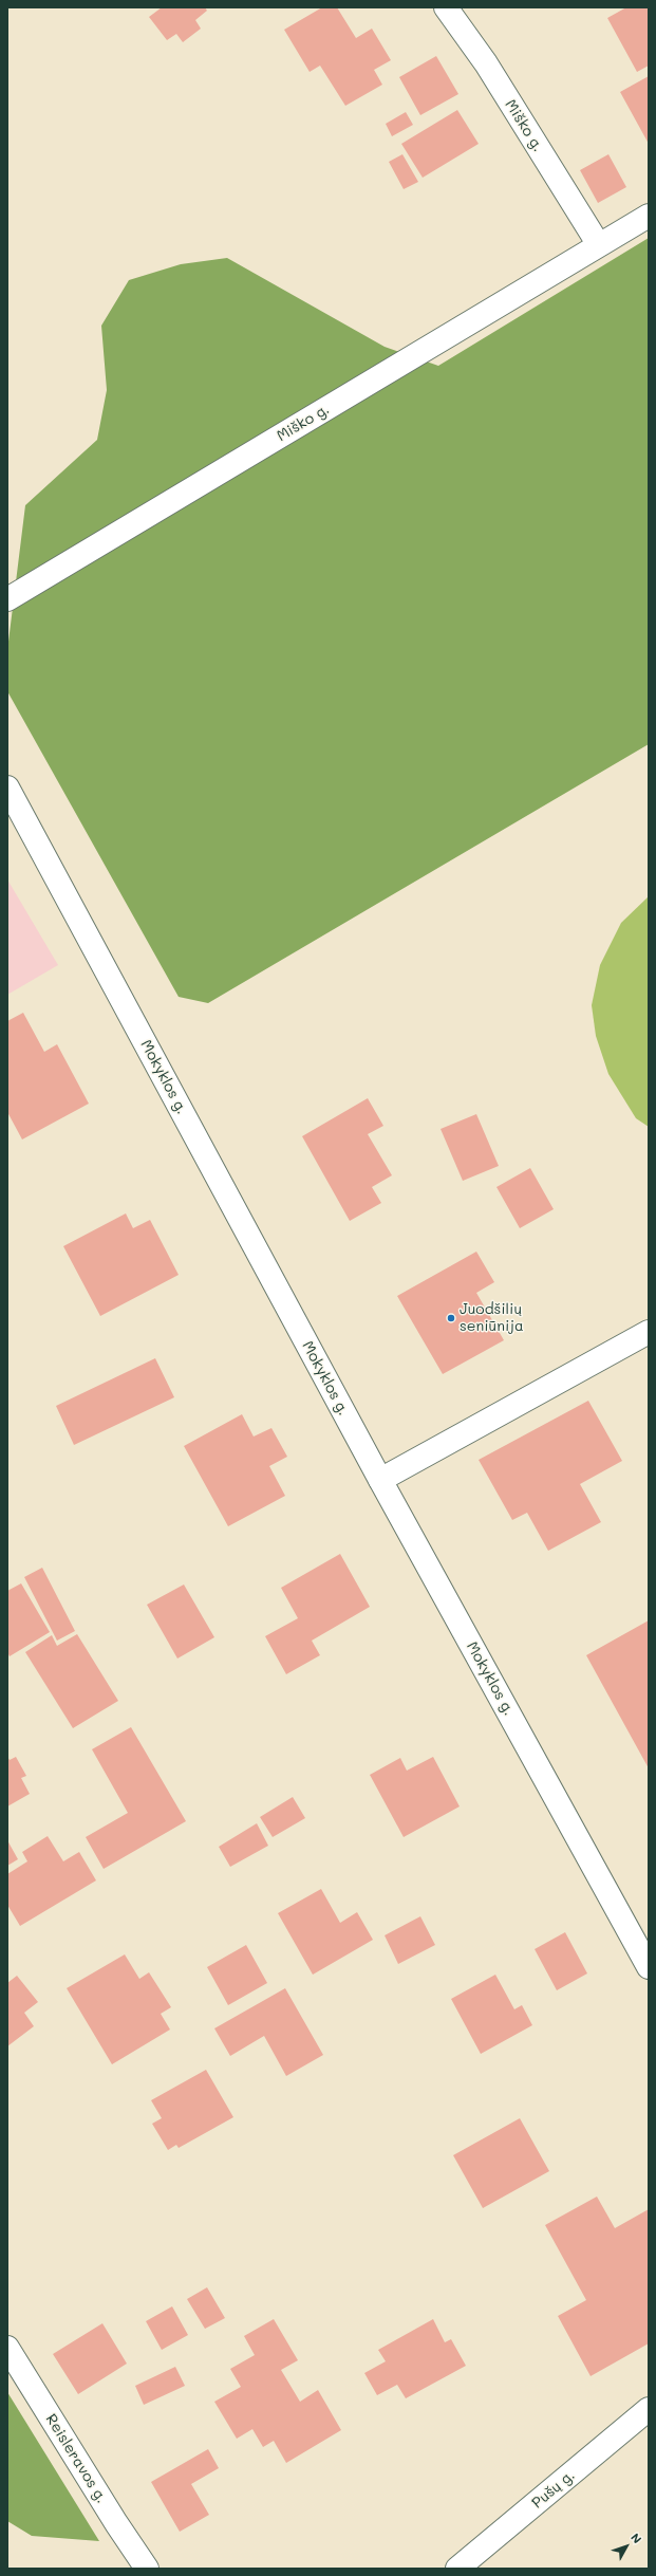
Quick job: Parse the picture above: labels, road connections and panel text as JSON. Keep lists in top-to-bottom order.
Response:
{
  "streets": {
    "street": [
      "Miško g.",
      "Mokyklos g.",
      "Reisleravos g.",
      "Pušų g."
    ]
  },
  "places": ["Juodšilių seniūnija"],
  "north": "top right"
}
